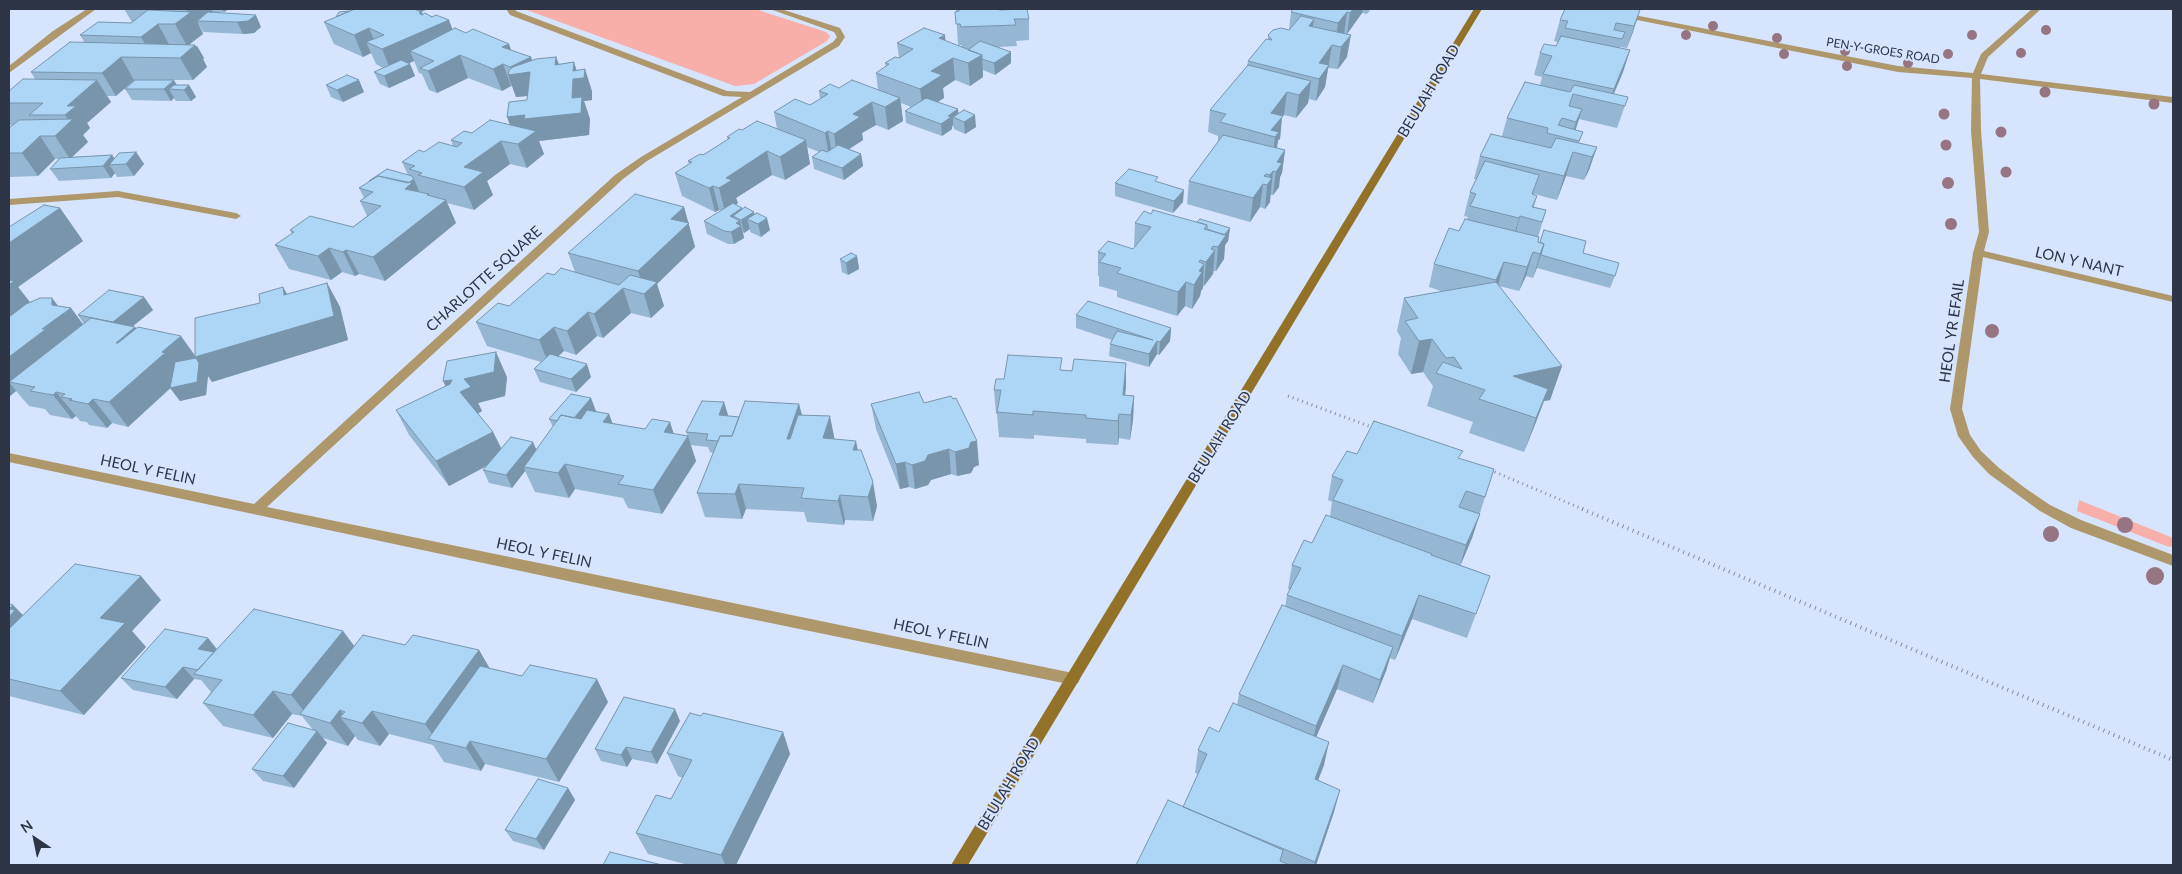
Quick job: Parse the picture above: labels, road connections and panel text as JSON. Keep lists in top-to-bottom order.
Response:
{
  "streets": {
    "street": [
      "PEN-Y-GROES ROAD",
      "BEULAH ROAD",
      "LON Y NANT",
      "CHARLOTTE SQUARE",
      "HEOL YR EFAIL",
      "HEOL Y FELIN"
    ]
  },
  "crossings": [
    ["PEN-Y-GROES ROAD", "HEOL YR EFAIL"],
    ["BEULAH ROAD", "HEOL Y FELIN"],
    ["LON Y NANT", "HEOL YR EFAIL"],
    ["CHARLOTTE SQUARE", "HEOL Y FELIN"]
  ],
  "north": "top left"
}
